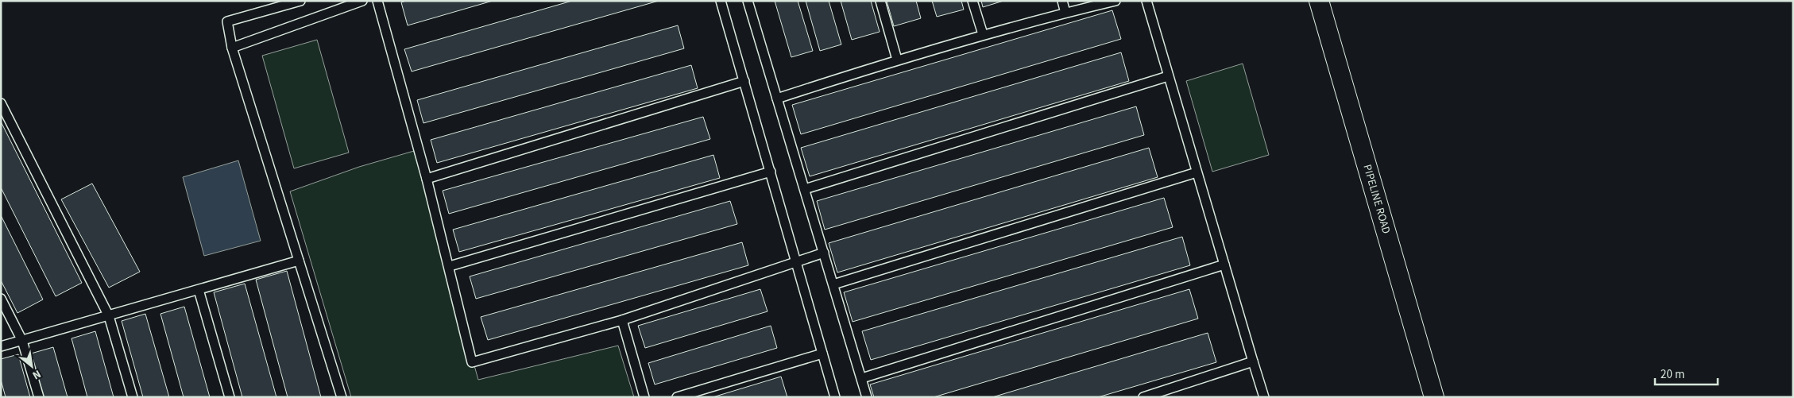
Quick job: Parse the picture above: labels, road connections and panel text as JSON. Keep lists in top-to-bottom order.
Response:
{
  "streets": {
    "street": ["PIPELINE ROAD"]
  },
  "scale_bar": "20 m",
  "north": "bottom right"
}
